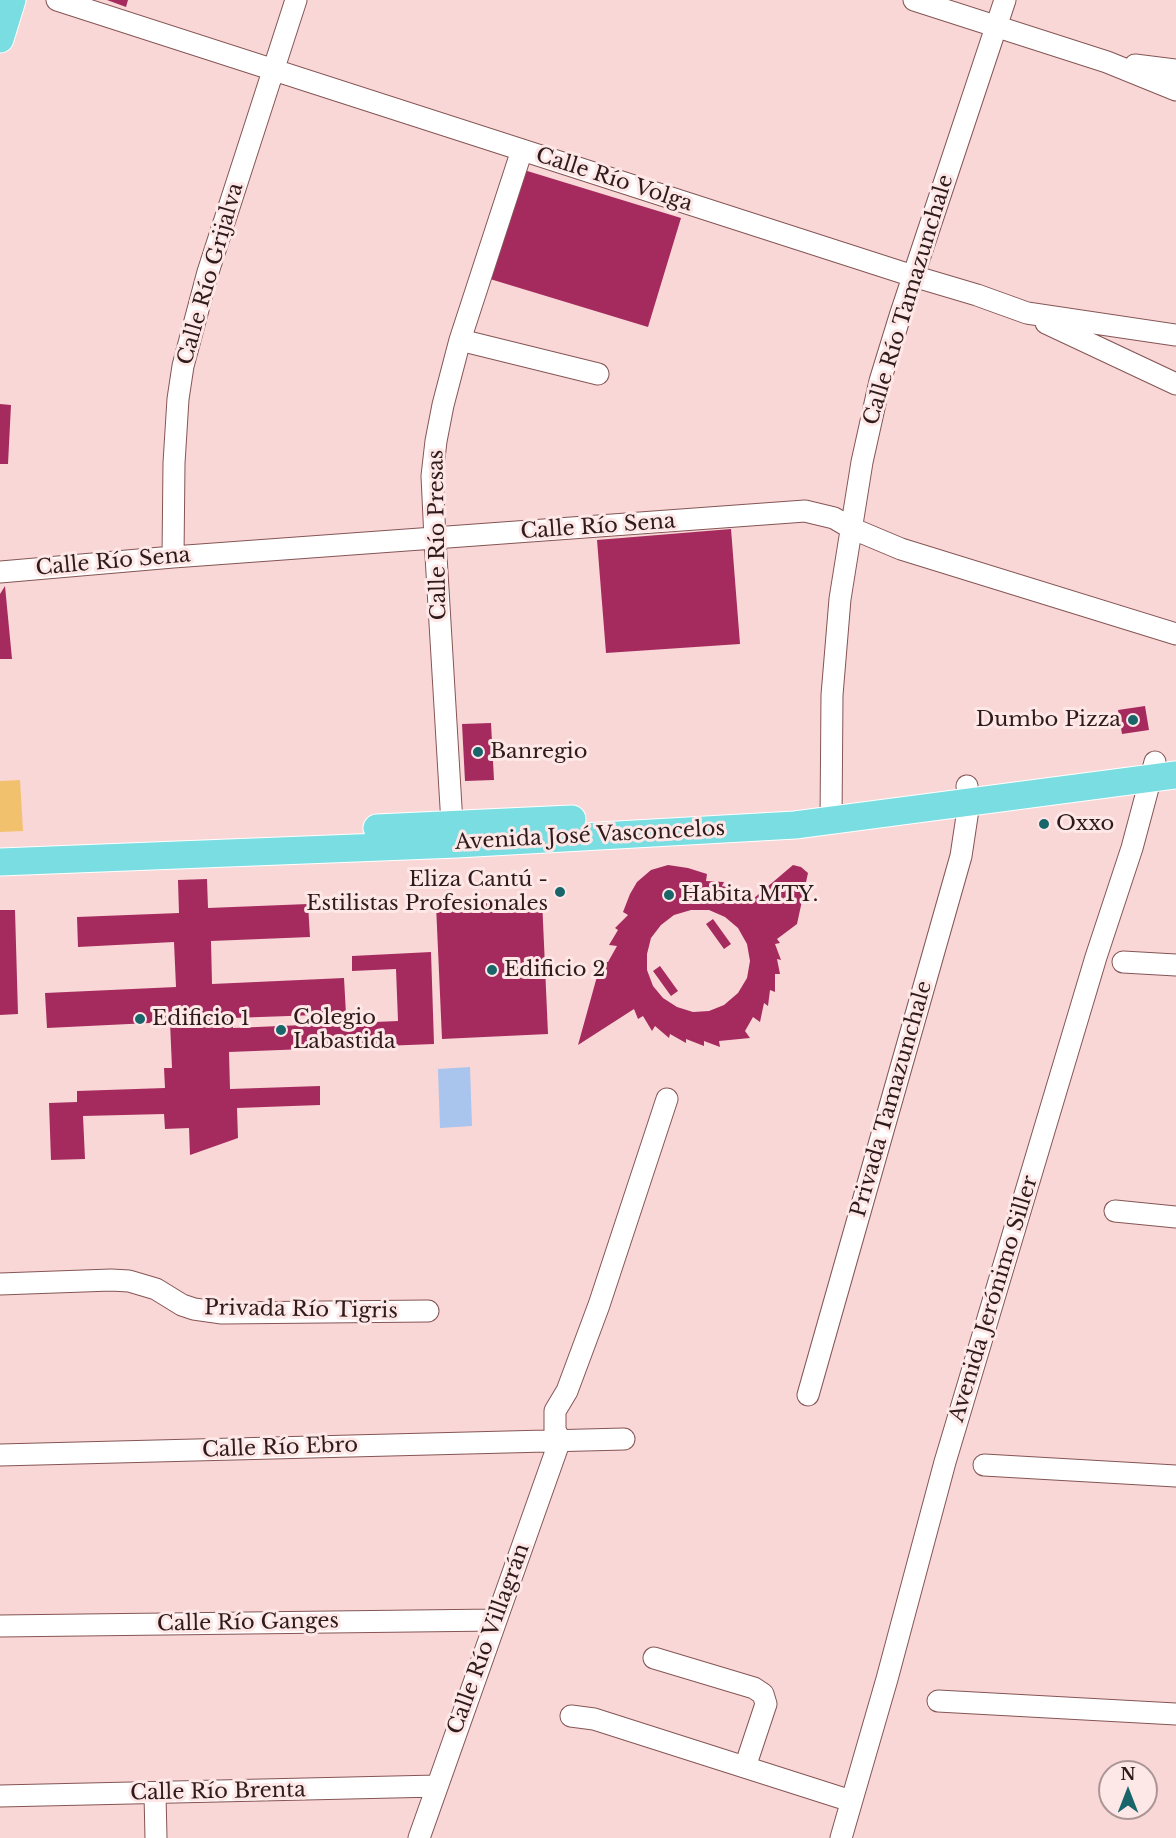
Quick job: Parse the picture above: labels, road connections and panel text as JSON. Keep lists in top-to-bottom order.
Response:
{
  "streets": {
    "main road": ["Avenida José Vasconcelos"],
    "street": [
      "Calle Río Volga",
      "Calle Río Grijalva",
      "Calle Río Tamazunchale",
      "Calle Río Sena",
      "Calle Río Presas",
      "Privada Tamazunchale",
      "Avenida Jerónimo Siller",
      "Privada Río Tigris",
      "Calle Río Ebro",
      "Calle Río Ganges",
      "Calle Río Villagrán",
      "Calle Río Brenta"
    ]
  },
  "crossings": [
    ["Calle Río Volga", "Calle Río Grijalva"],
    ["Calle Río Volga", "Calle Río Tamazunchale"],
    ["Calle Río Volga", "Calle Río Presas"],
    ["Calle Río Grijalva", "Calle Río Sena"],
    ["Calle Río Tamazunchale", "Calle Río Sena"],
    ["Calle Río Tamazunchale", "Avenida José Vasconcelos"],
    ["Calle Río Sena", "Calle Río Presas"],
    ["Calle Río Presas", "Avenida José Vasconcelos"],
    ["Avenida José Vasconcelos", "Privada Tamazunchale"],
    ["Avenida José Vasconcelos", "Avenida Jerónimo Siller"],
    ["Calle Río Ebro", "Calle Río Villagrán"],
    ["Calle Río Ganges", "Calle Río Villagrán"],
    ["Calle Río Villagrán", "Calle Río Brenta"]
  ],
  "places": [
    "Dumbo Pizza",
    "Banregio",
    "Oxxo",
    "Eliza Cantú - Estilistas Profesionales",
    "Habita MTY.",
    "Edificio 2",
    "Edificio 1",
    "Colegio Labastida"
  ],
  "north": "top"
}
